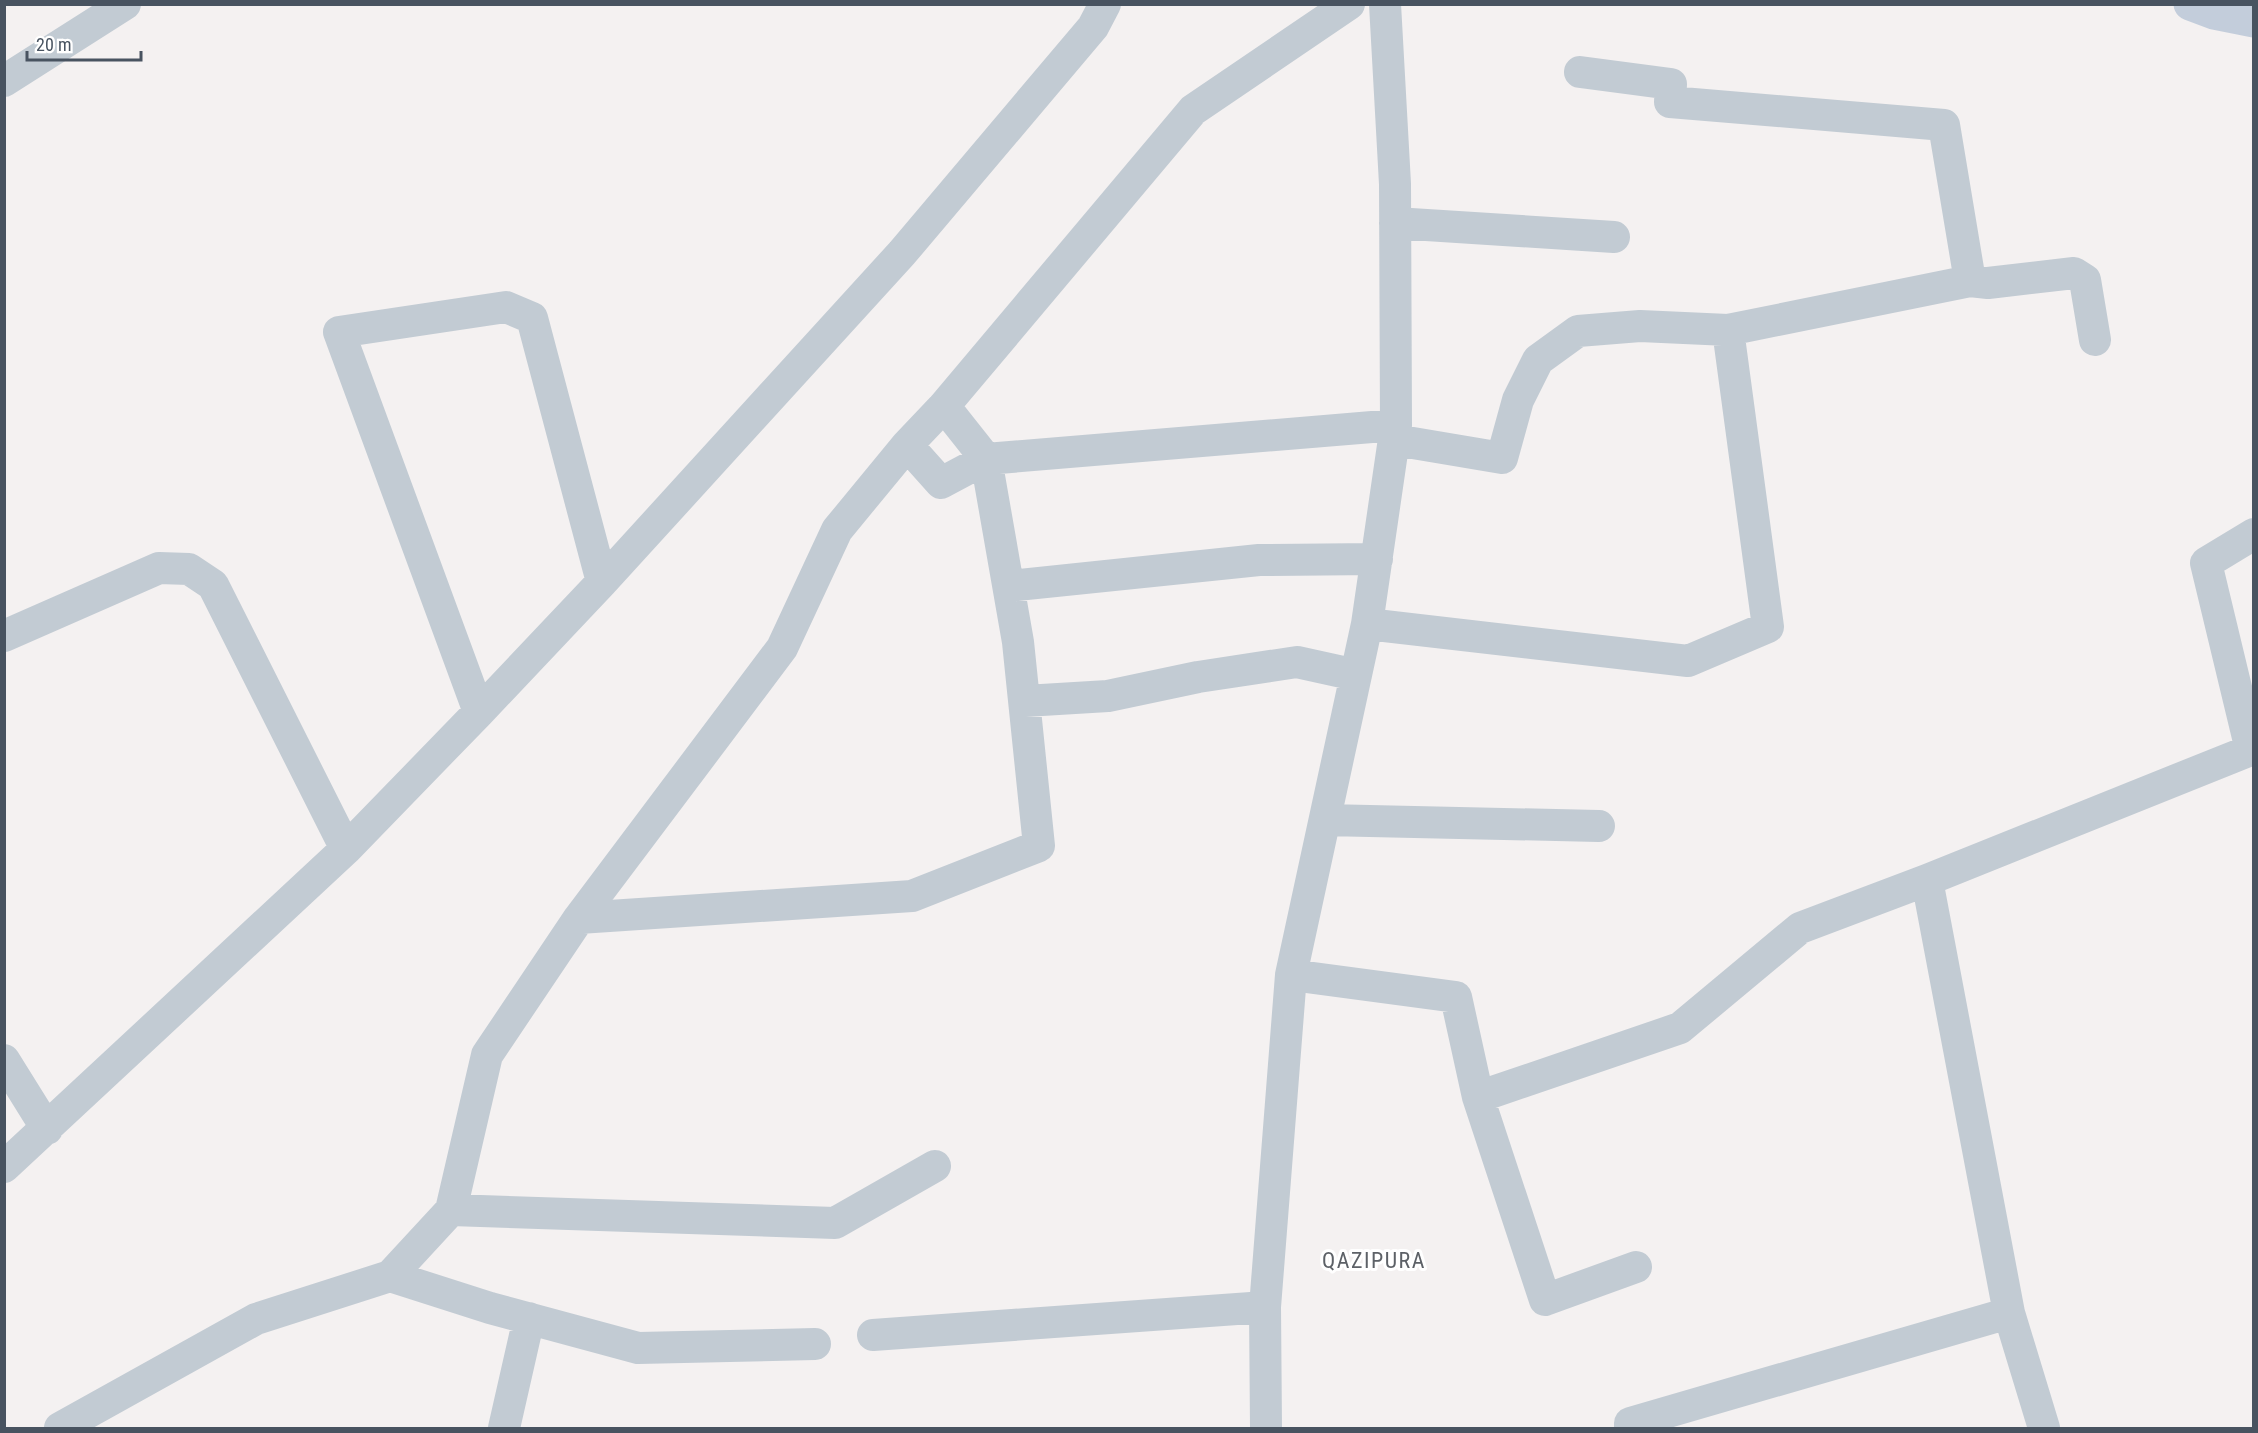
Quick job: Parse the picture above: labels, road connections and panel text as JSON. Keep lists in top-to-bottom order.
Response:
{
  "districts": ["QAZIPURA"],
  "scale_bar": "20 m"
}
